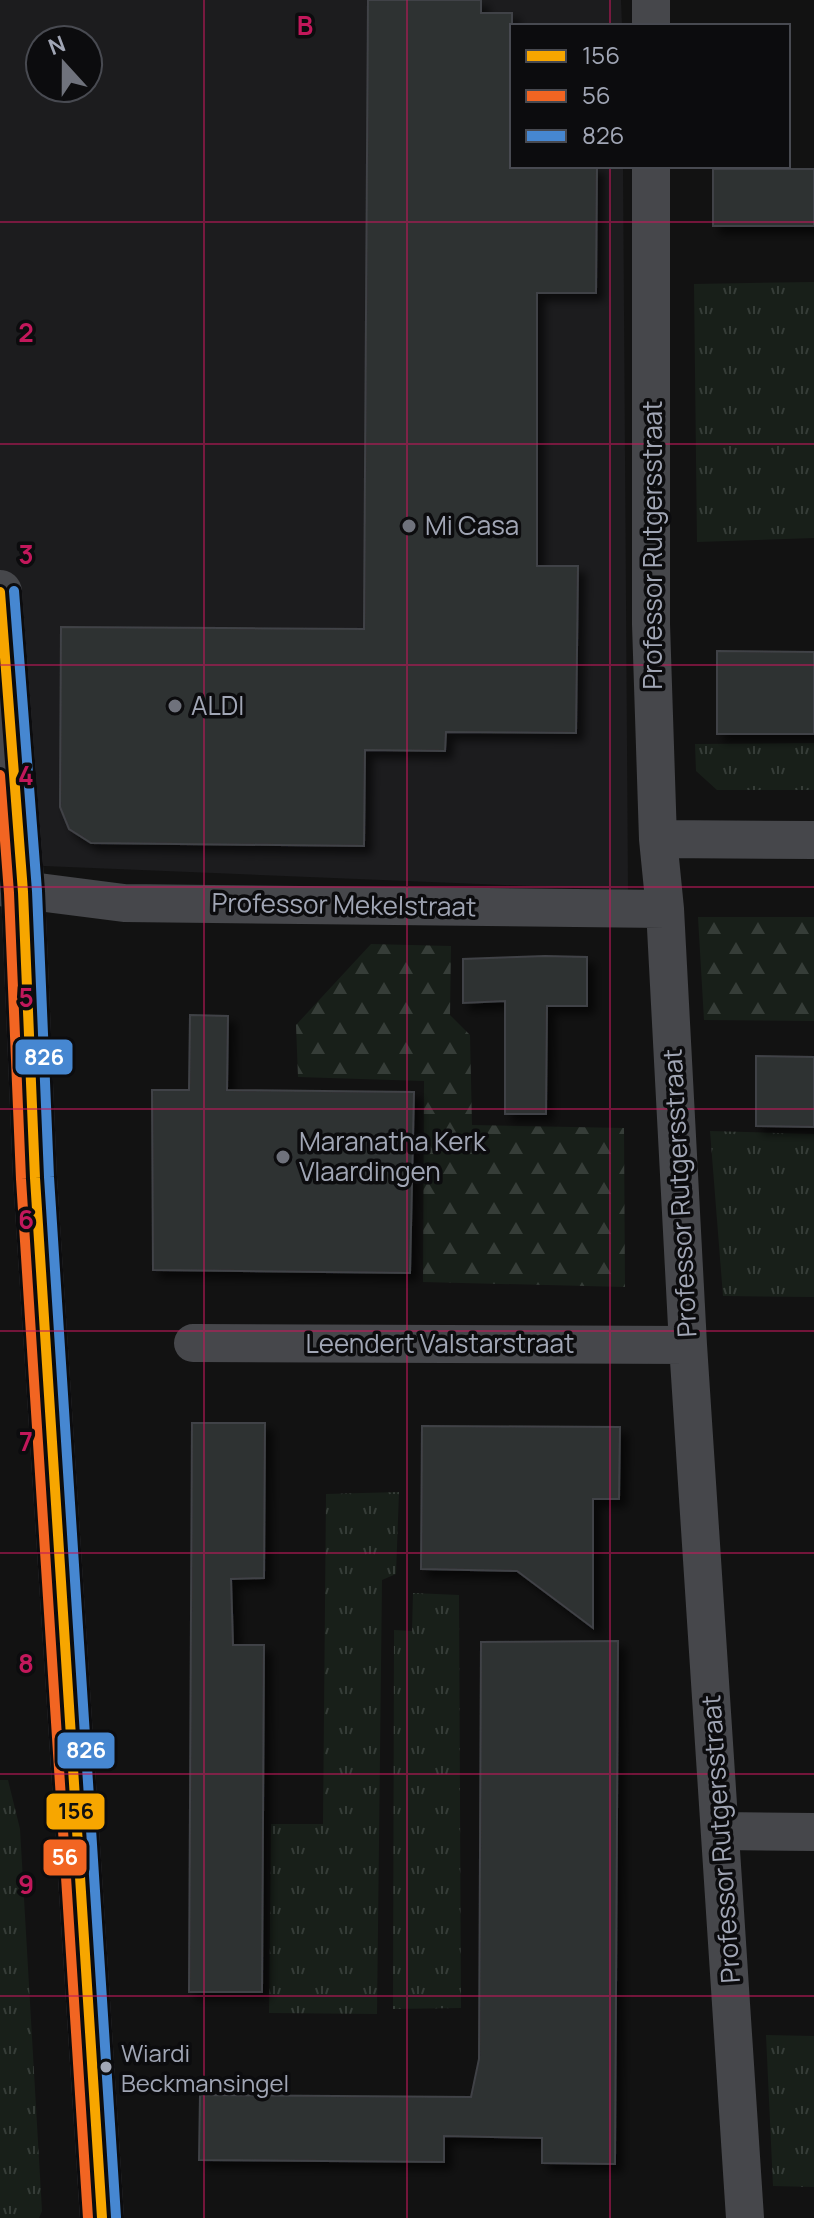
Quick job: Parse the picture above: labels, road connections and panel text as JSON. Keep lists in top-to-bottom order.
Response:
{
  "streets": {
    "street": ["Professor Rutgersstraat", "Professor Mekelstraat", "Leendert Valstarstraat"]
  },
  "crossings": [
    ["Professor Rutgersstraat", "Professor Mekelstraat"],
    ["Professor Rutgersstraat", "Leendert Valstarstraat"]
  ],
  "places": [
    "Mi Casa",
    "ALDI",
    "Maranatha Kerk Vlaardingen",
    "Wiardi Beckmansingel"
  ],
  "lines": ["transit line 826", "transit line 156", "transit line 56"],
  "legend": ["156", "56", "826"],
  "north": "top",
  "grid": {
    "columns": ["B"],
    "rows": [
      "2",
      "3",
      "4",
      "5",
      "6",
      "7",
      "8",
      "9"
    ]
  }
}
